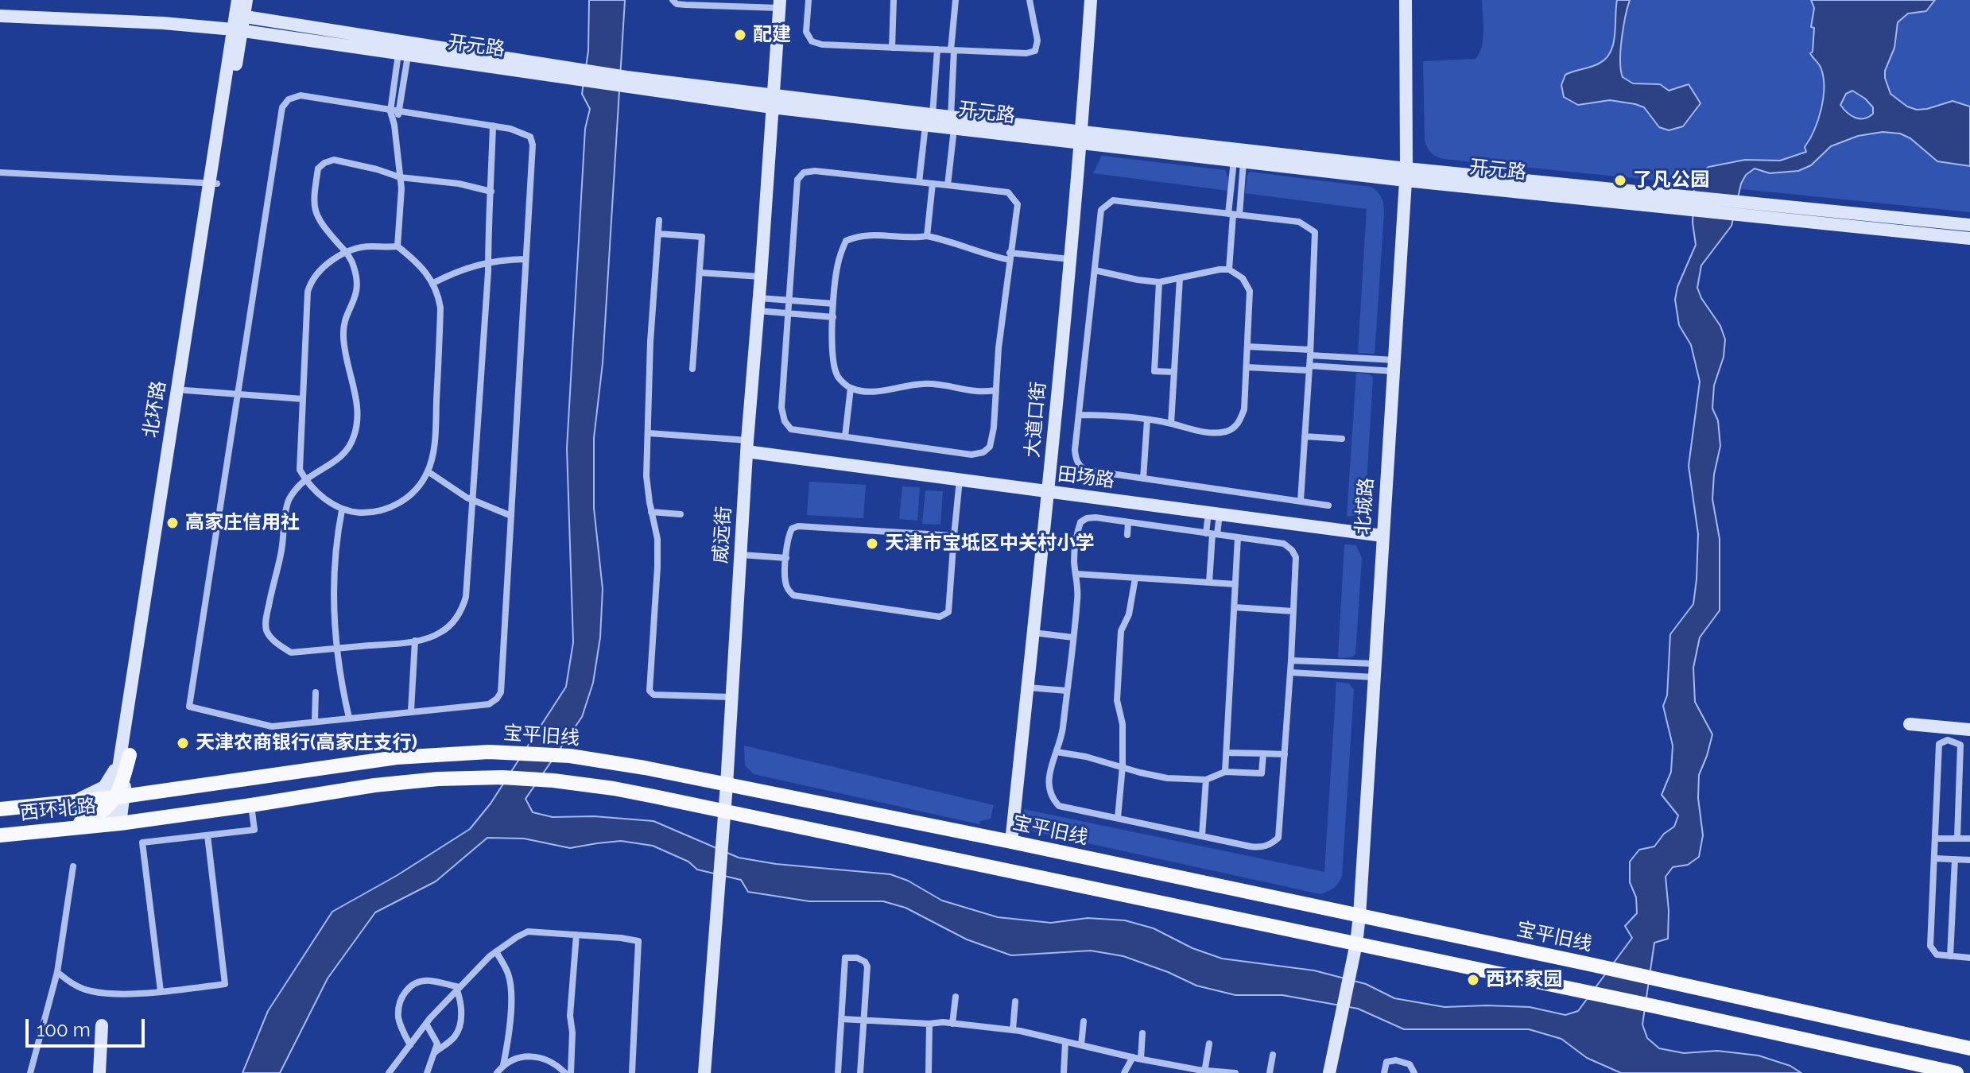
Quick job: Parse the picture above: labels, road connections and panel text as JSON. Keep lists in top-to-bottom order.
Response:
{
  "streets": {
    "main road": [
      "开元路",
      "北环路",
      "大道口街",
      "田场路",
      "北城路",
      "威远街",
      "宝平旧线",
      "西环北路"
    ]
  },
  "crossings": [
    ["开元路", "北环路"],
    ["开元路", "大道口街"],
    ["开元路", "北城路"],
    ["开元路", "威远街"],
    ["大道口街", "田场路"],
    ["大道口街", "宝平旧线"],
    ["田场路", "北城路"],
    ["田场路", "威远街"],
    ["北城路", "宝平旧线"],
    ["威远街", "宝平旧线"],
    ["宝平旧线", "西环北路"]
  ],
  "places": [
    "配建",
    "了凡公园",
    "高家庄信用社",
    "天津市宝坻区中关村小学",
    "天津农商银行(高家庄支行)",
    "西环家园"
  ],
  "scale_bar": "100 m"
}
